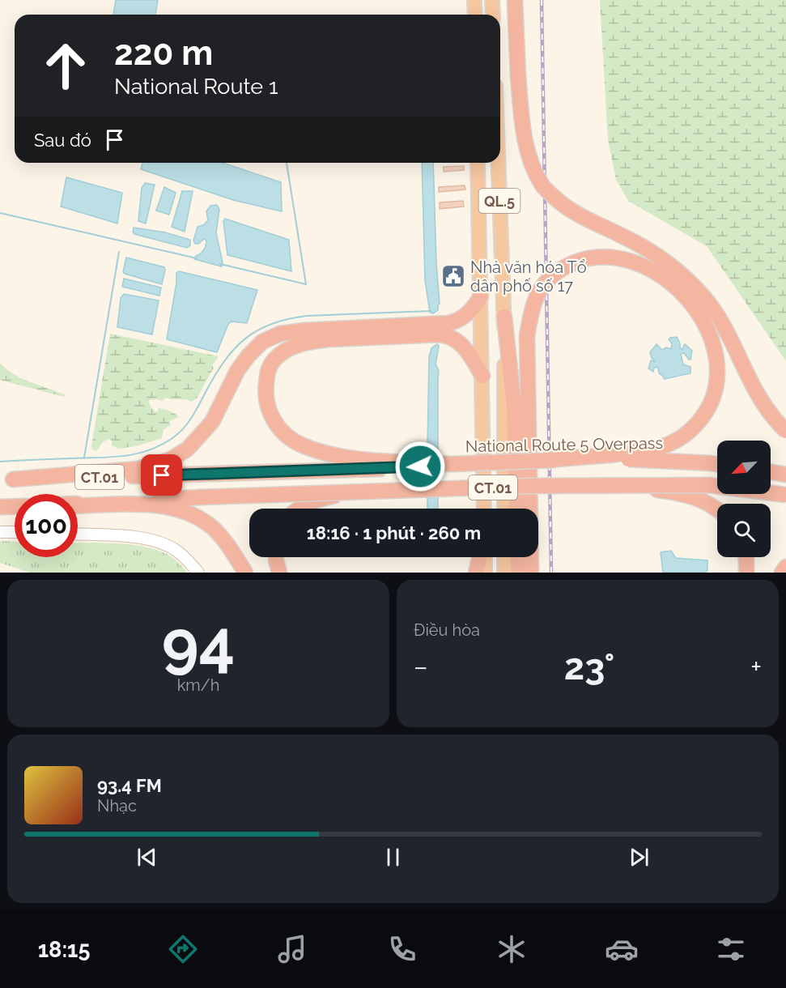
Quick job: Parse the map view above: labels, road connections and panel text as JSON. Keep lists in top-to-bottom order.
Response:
{
  "streets": {
    "highway": ["QL.5", "National Route 5 Overpass", "CT.01"]
  },
  "places": {
    "public building": ["Nhà văn hóa Tổ dân phố số 17"]
  },
  "north": "bottom left",
  "page": {
    "turn": ["220 m", "National Route 1"],
    "then": "Sau đó",
    "limit": "100",
    "trip": "18:16 · 1 phút · 260 m",
    "tile": [
      ["94", "km/h"],
      "Điều hòa"
    ],
    "heat": ["−", "23°", "+"],
    "song": ["93.4 FM", "Nhạc"],
    "tabs": "18:15"
  }
}
